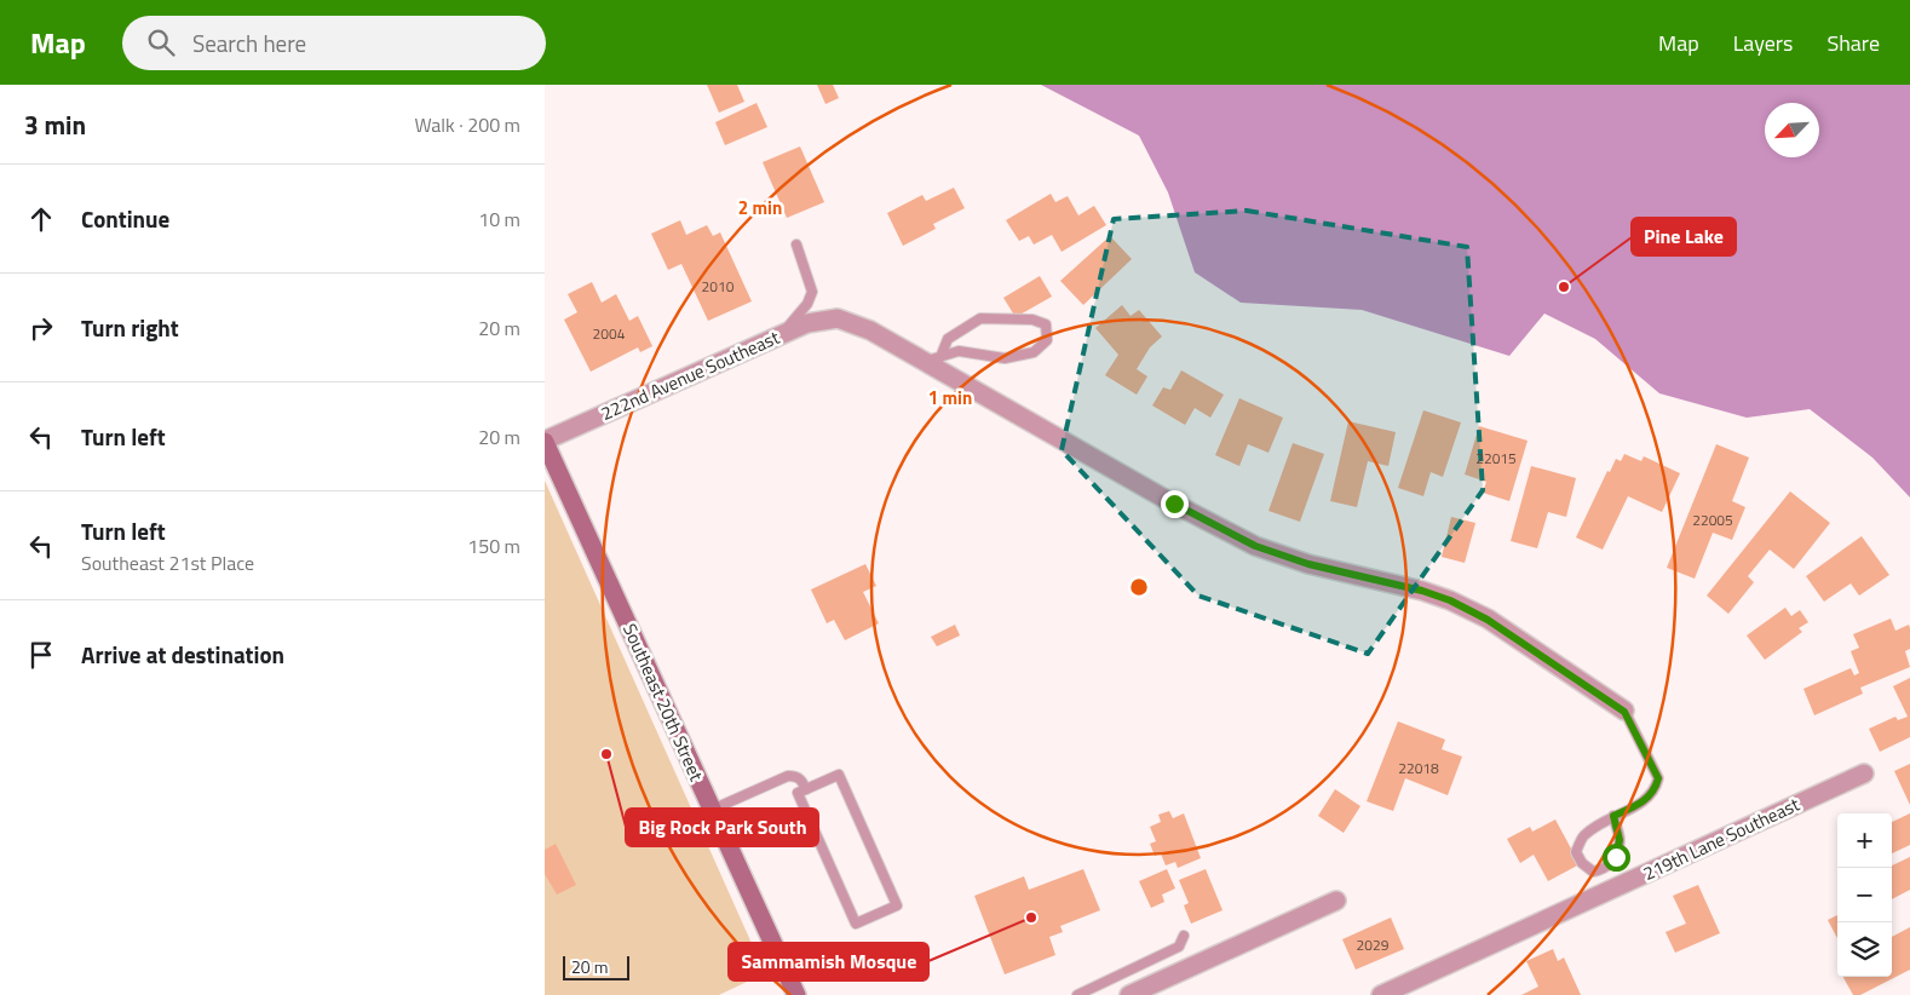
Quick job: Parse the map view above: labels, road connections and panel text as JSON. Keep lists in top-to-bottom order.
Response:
{
  "streets": {
    "street": ["222nd Avenue Southeast", "Southeast 20th Street", "219th Lane Southeast"]
  },
  "crossings": [
    ["222nd Avenue Southeast", "Southeast 20th Street"]
  ],
  "places": ["Pine Lake", "Big Rock Park South", "Sammamish Mosque"],
  "house_numbers": [
    "2010",
    "2004",
    "22015",
    "22005",
    "22018",
    "2029"
  ],
  "scale_bar": "20 m",
  "north": "bottom left",
  "page": {
    "header": "Map",
    "search": "Search here",
    "nav": ["Map", "Layers", "Share"],
    "heading": ["3 min", "Walk · 200 m"],
    "list": [
      ["Continue", "10 m"],
      ["Turn right", "20 m"],
      ["Turn left", "20 m"],
      ["Turn left", "Southeast 21st Place", "150 m"],
      "Arrive at destination"
    ],
    "map_buttons": ["+", "−"],
    "scale": "20 m"
  },
  "rings": ["2 min", "1 min"]
}
